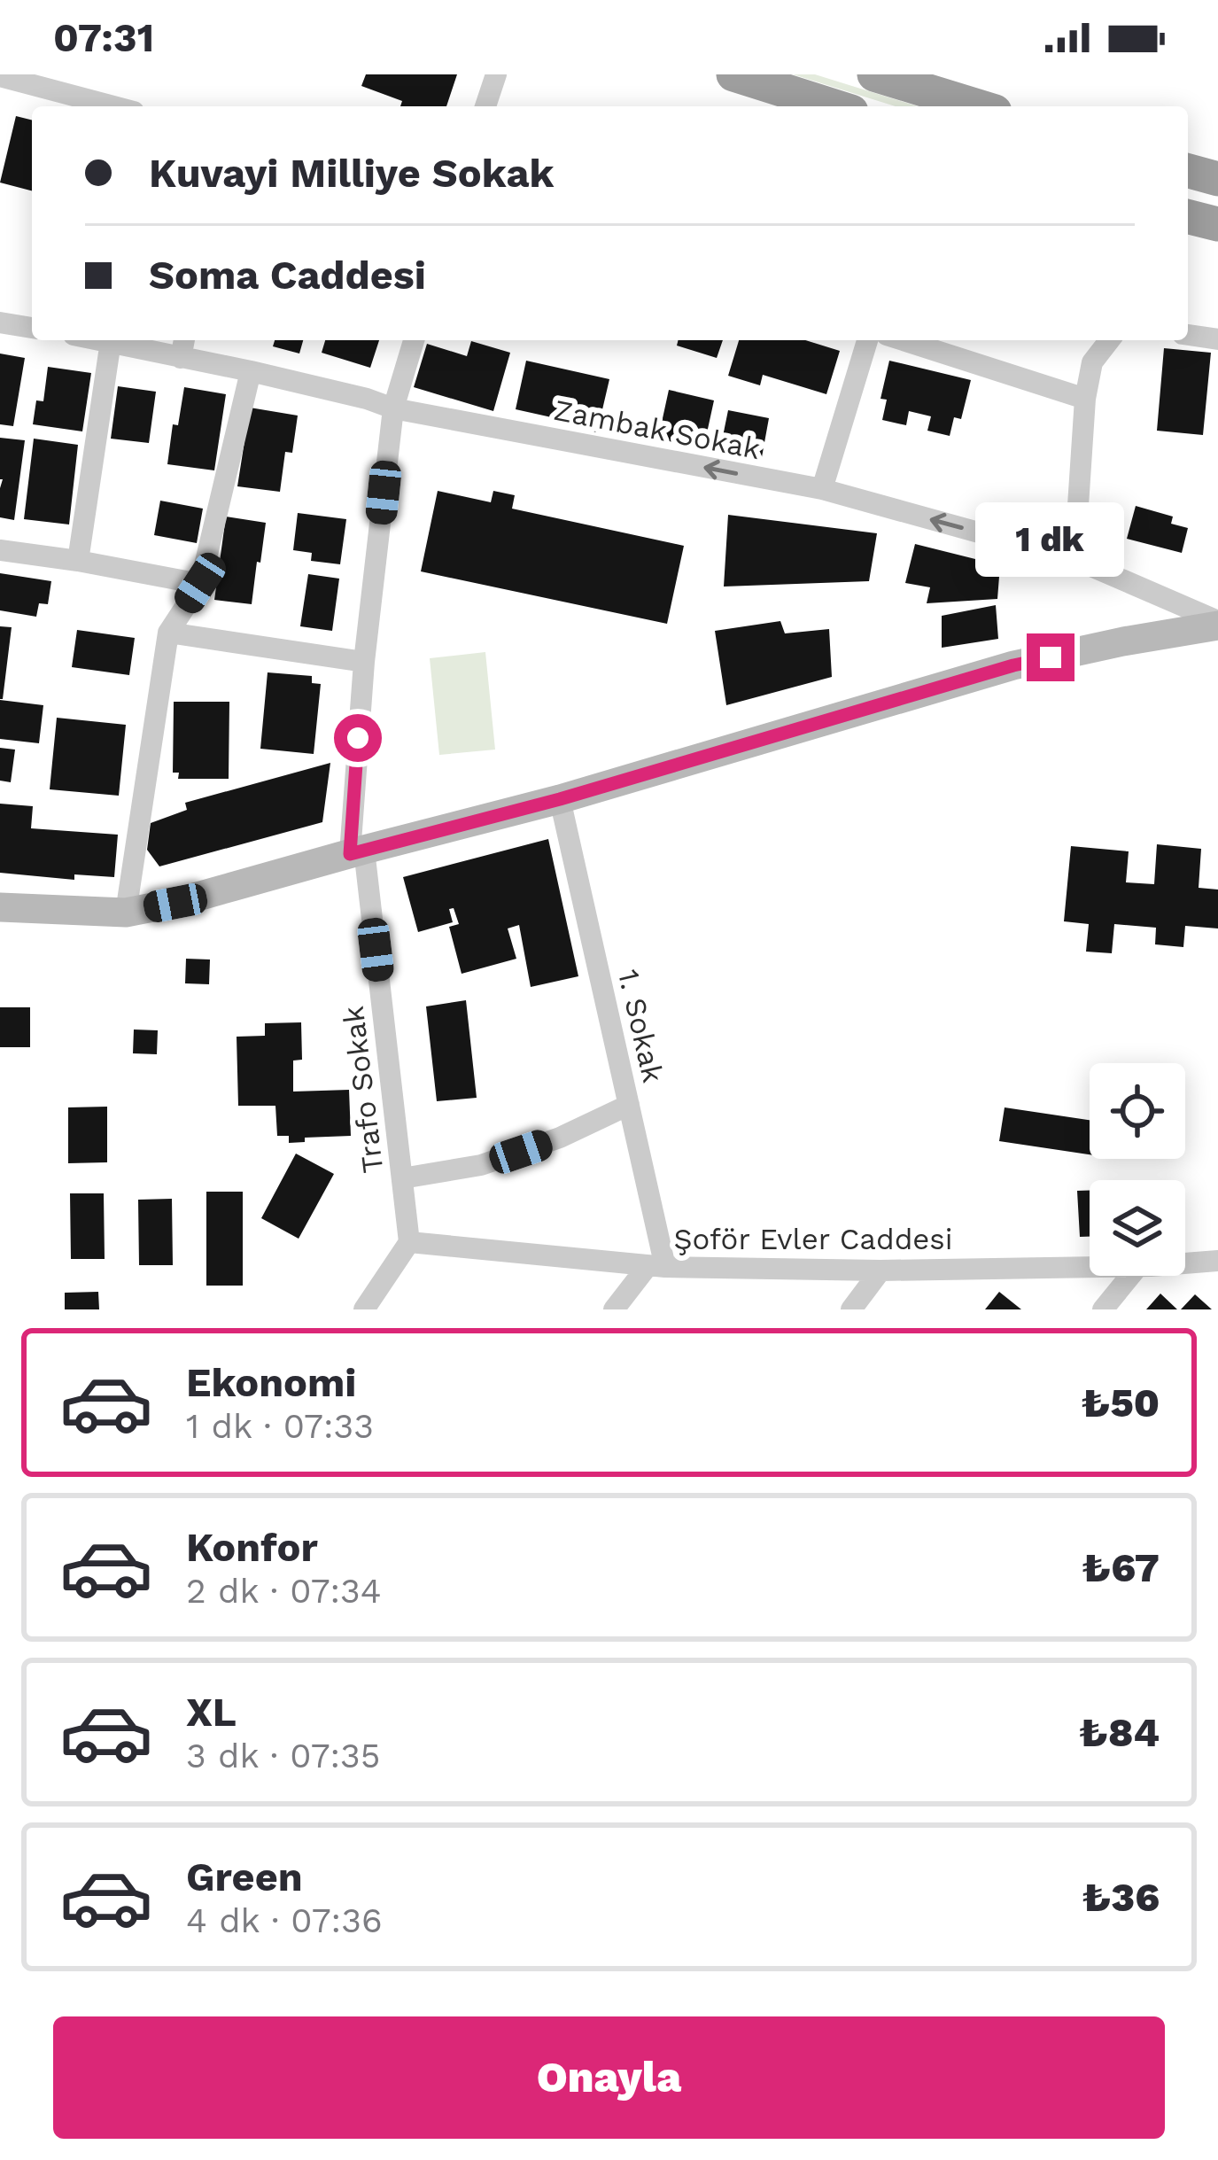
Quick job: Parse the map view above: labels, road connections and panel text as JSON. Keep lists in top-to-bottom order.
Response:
{
  "streets": {
    "street": [
      "Zambak Sokak",
      "1. Sokak",
      "Trafo Sokak",
      "Şoför Evler Caddesi"
    ]
  },
  "crossings": [
    ["Zambak Sokak", "Trafo Sokak"],
    ["1. Sokak", "Şoför Evler Caddesi"],
    ["Trafo Sokak", "Şoför Evler Caddesi"]
  ],
  "one_way": ["Zambak Sokak"],
  "page": {
    "status": "07:31",
    "banner": ["Kuvayi Milliye Sokak", "Soma Caddesi"],
    "bubble": "1 dk",
    "list": [
      {
        "name": "Ekonomi",
        "note": "1 dk · 07:33",
        "value": "₺50"
      },
      {
        "name": "Konfor",
        "note": "2 dk · 07:34",
        "value": "₺67"
      },
      {
        "name": "XL",
        "note": "3 dk · 07:35",
        "value": "₺84"
      },
      {
        "name": "Green",
        "note": "4 dk · 07:36",
        "value": "₺36"
      }
    ],
    "buttons": "Onayla"
  }
}
